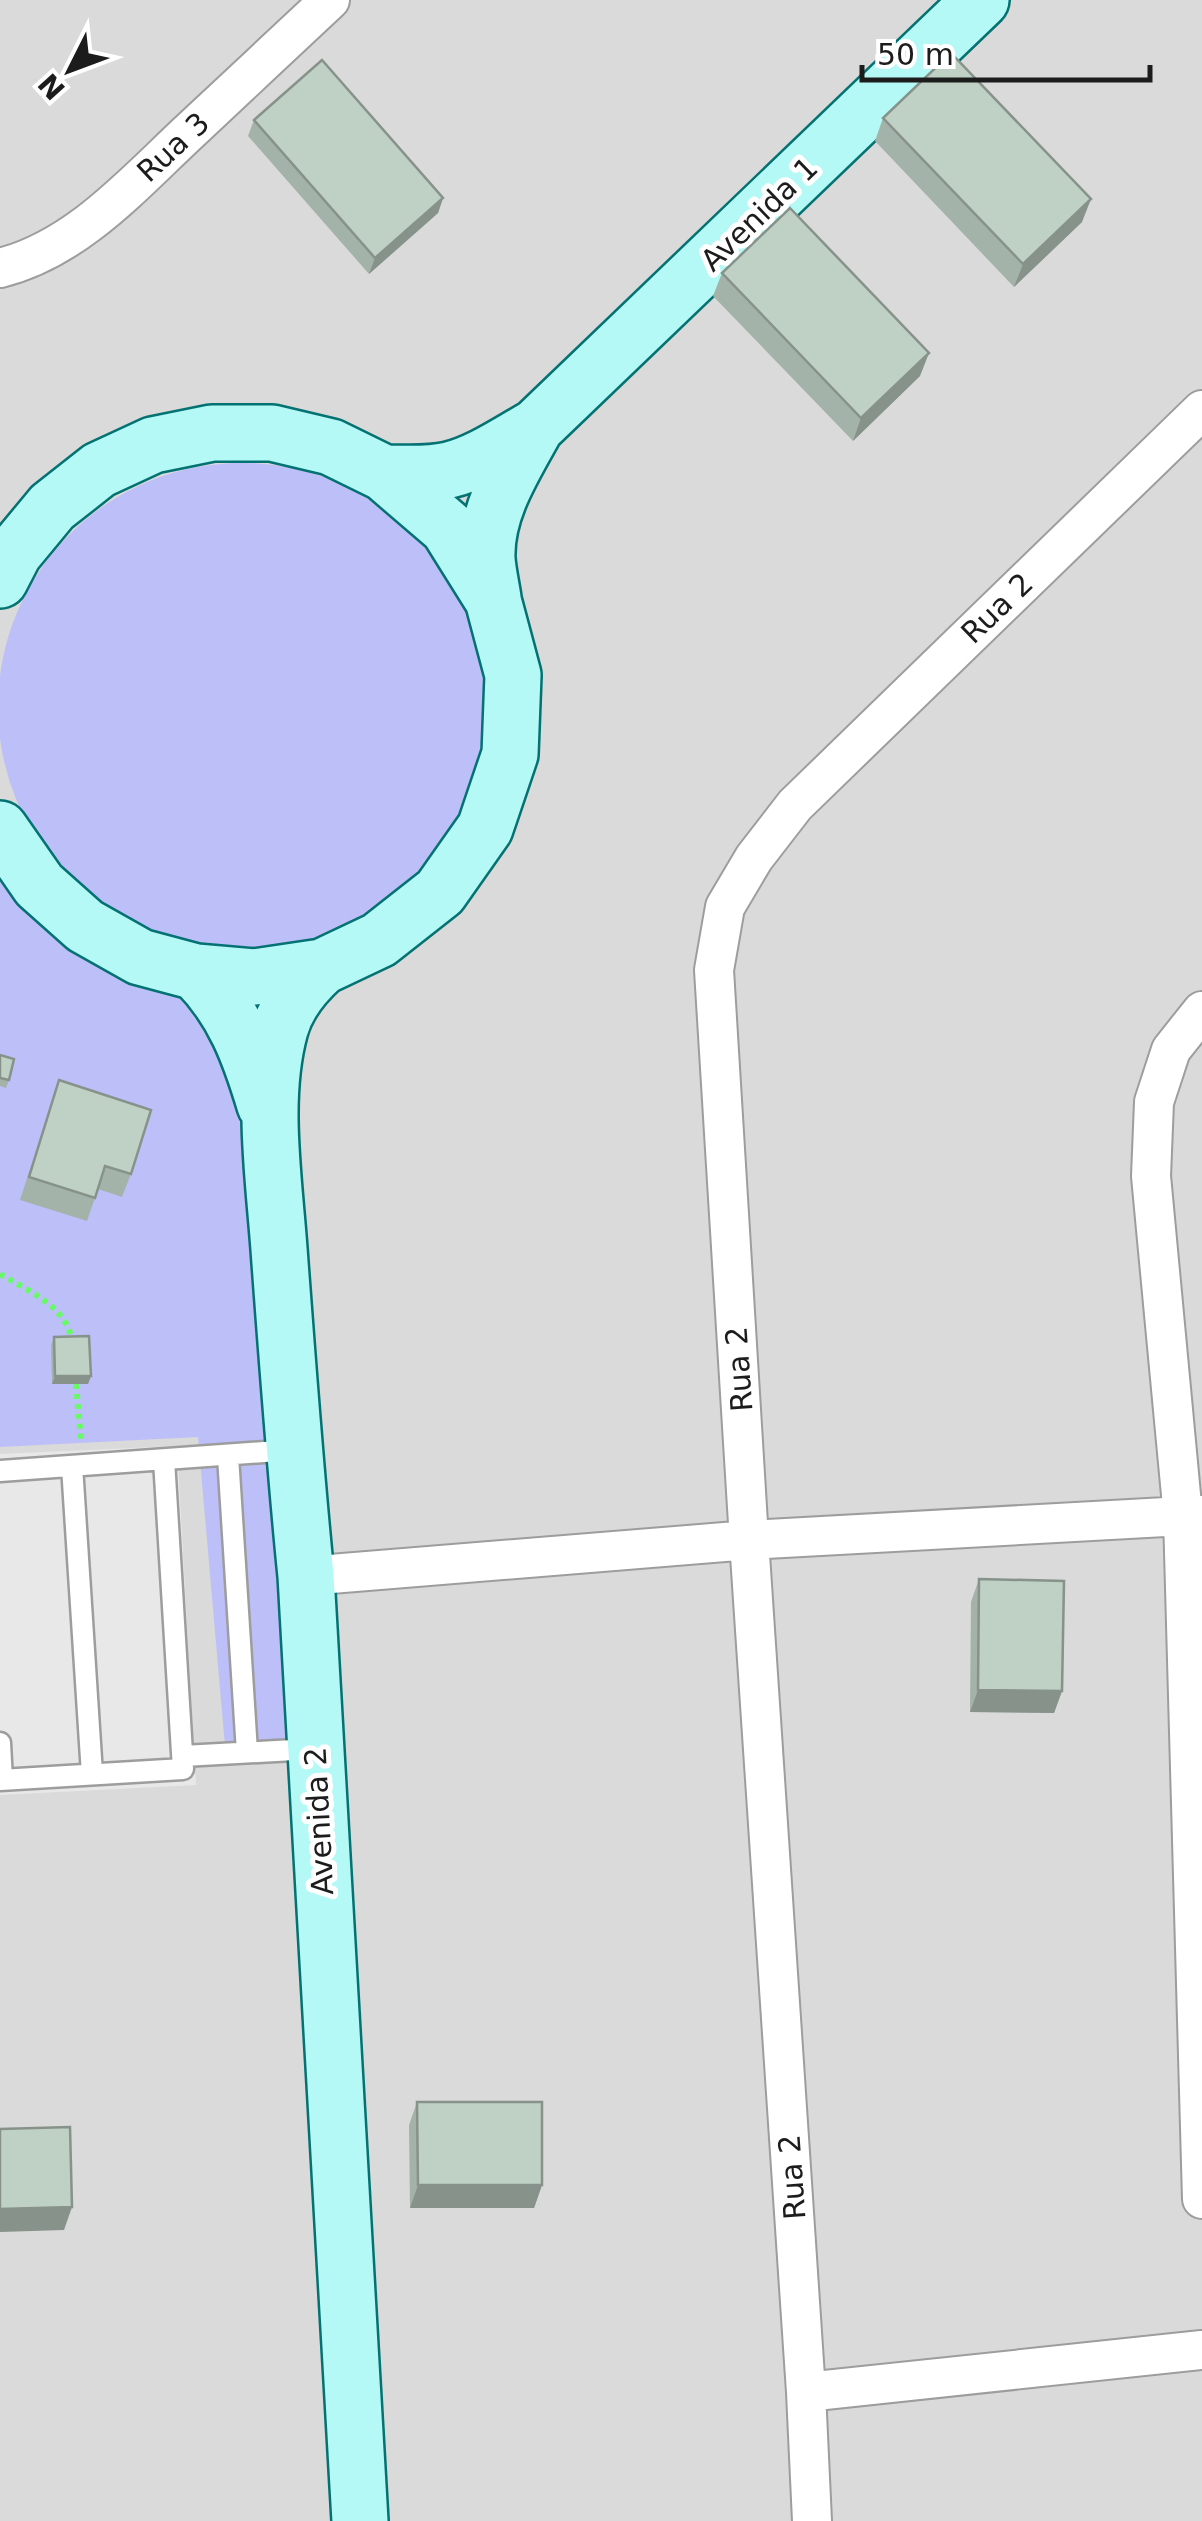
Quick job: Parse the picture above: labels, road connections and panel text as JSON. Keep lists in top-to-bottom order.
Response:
{
  "streets": {
    "street": [
      "Rua 3",
      "Avenida 1",
      "Rua 2",
      "Avenida 2"
    ]
  },
  "scale_bar": "50 m",
  "north": "bottom left"
}
